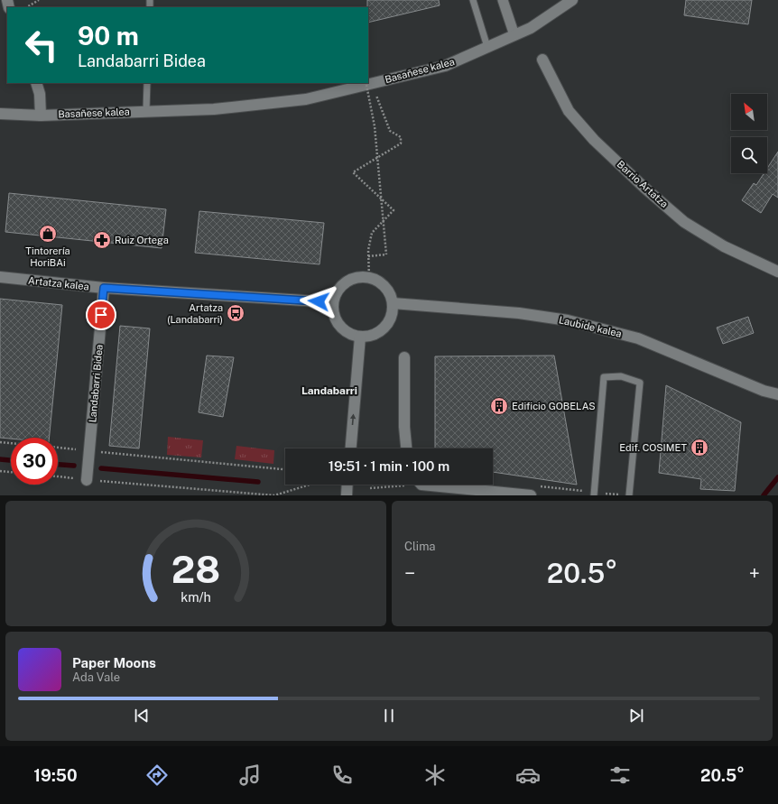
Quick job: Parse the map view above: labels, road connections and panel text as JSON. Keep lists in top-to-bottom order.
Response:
{
  "streets": {
    "street": [
      "Basañese kalea",
      "Barrio Artatza",
      "Artatza kalea",
      "Laubide kalea",
      "Landabarri Bidea"
    ]
  },
  "crossings": [
    ["Artatza kalea", "Laubide kalea"],
    ["Artatza kalea", "Landabarri Bidea"]
  ],
  "districts": ["Landabarri"],
  "places": {
    "shop": ["Tintorería HoriBAi"],
    "pharmacy": ["Ruiz Ortega"],
    "bus stop": ["Artatza (Landabarri)"],
    "building": ["Edificio GOBELAS", "Edif. COSIMET"]
  },
  "north": "top left",
  "page": {
    "turn": ["90 m", "Landabarri Bidea"],
    "limit": "30",
    "trip": "19:51 · 1 min · 100 m",
    "tile": "Clima",
    "heat": ["−", "20.5°", "+"],
    "song": ["Paper Moons", "Ada Vale"],
    "tabs": ["19:50", "20.5°"],
    "gauge": ["28", "km/h"]
  }
}
